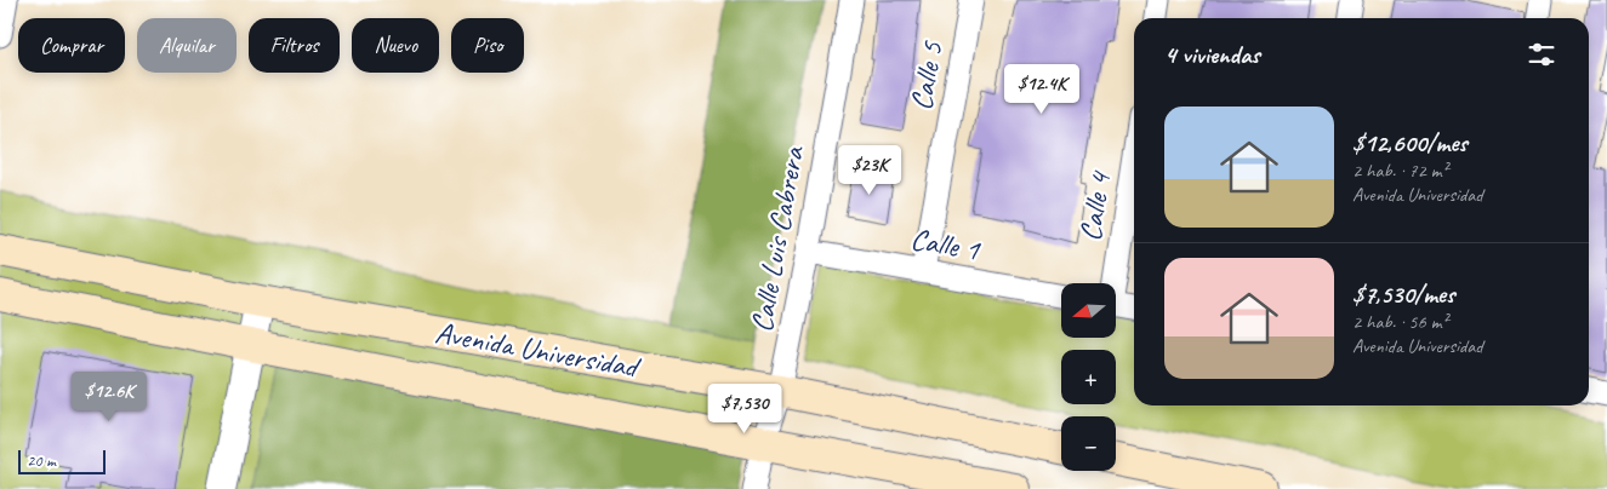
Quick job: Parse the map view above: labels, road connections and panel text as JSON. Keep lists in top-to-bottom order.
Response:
{
  "streets": {
    "main road": ["Avenida Universidad"],
    "street": [
      "Calle 5",
      "Calle 4",
      "Calle Luis Cabrera",
      "Calle 1"
    ]
  },
  "crossings": [
    ["Calle 5", "Calle 1"],
    ["Calle Luis Cabrera", "Calle 1"],
    ["Calle Luis Cabrera", "Avenida Universidad"]
  ],
  "scale_bar": "20 m",
  "north": "left",
  "page": {
    "chip": [
      "Comprar",
      "Alquilar",
      "Filtros",
      "Nuevo",
      "Piso"
    ],
    "heading": "4 viviendas",
    "price": [
      "$12.4K",
      "$23K",
      "$12.6K",
      "$7,530"
    ],
    "list": [
      {
        "name": "$12,600/mes",
        "note": "2 hab. · 72 m² · Avenida Universidad"
      },
      {
        "name": "$7,530/mes",
        "note": "2 hab. · 56 m² · Avenida Universidad"
      }
    ],
    "map_buttons": ["+", "−"],
    "scale": "20 m"
  }
}
